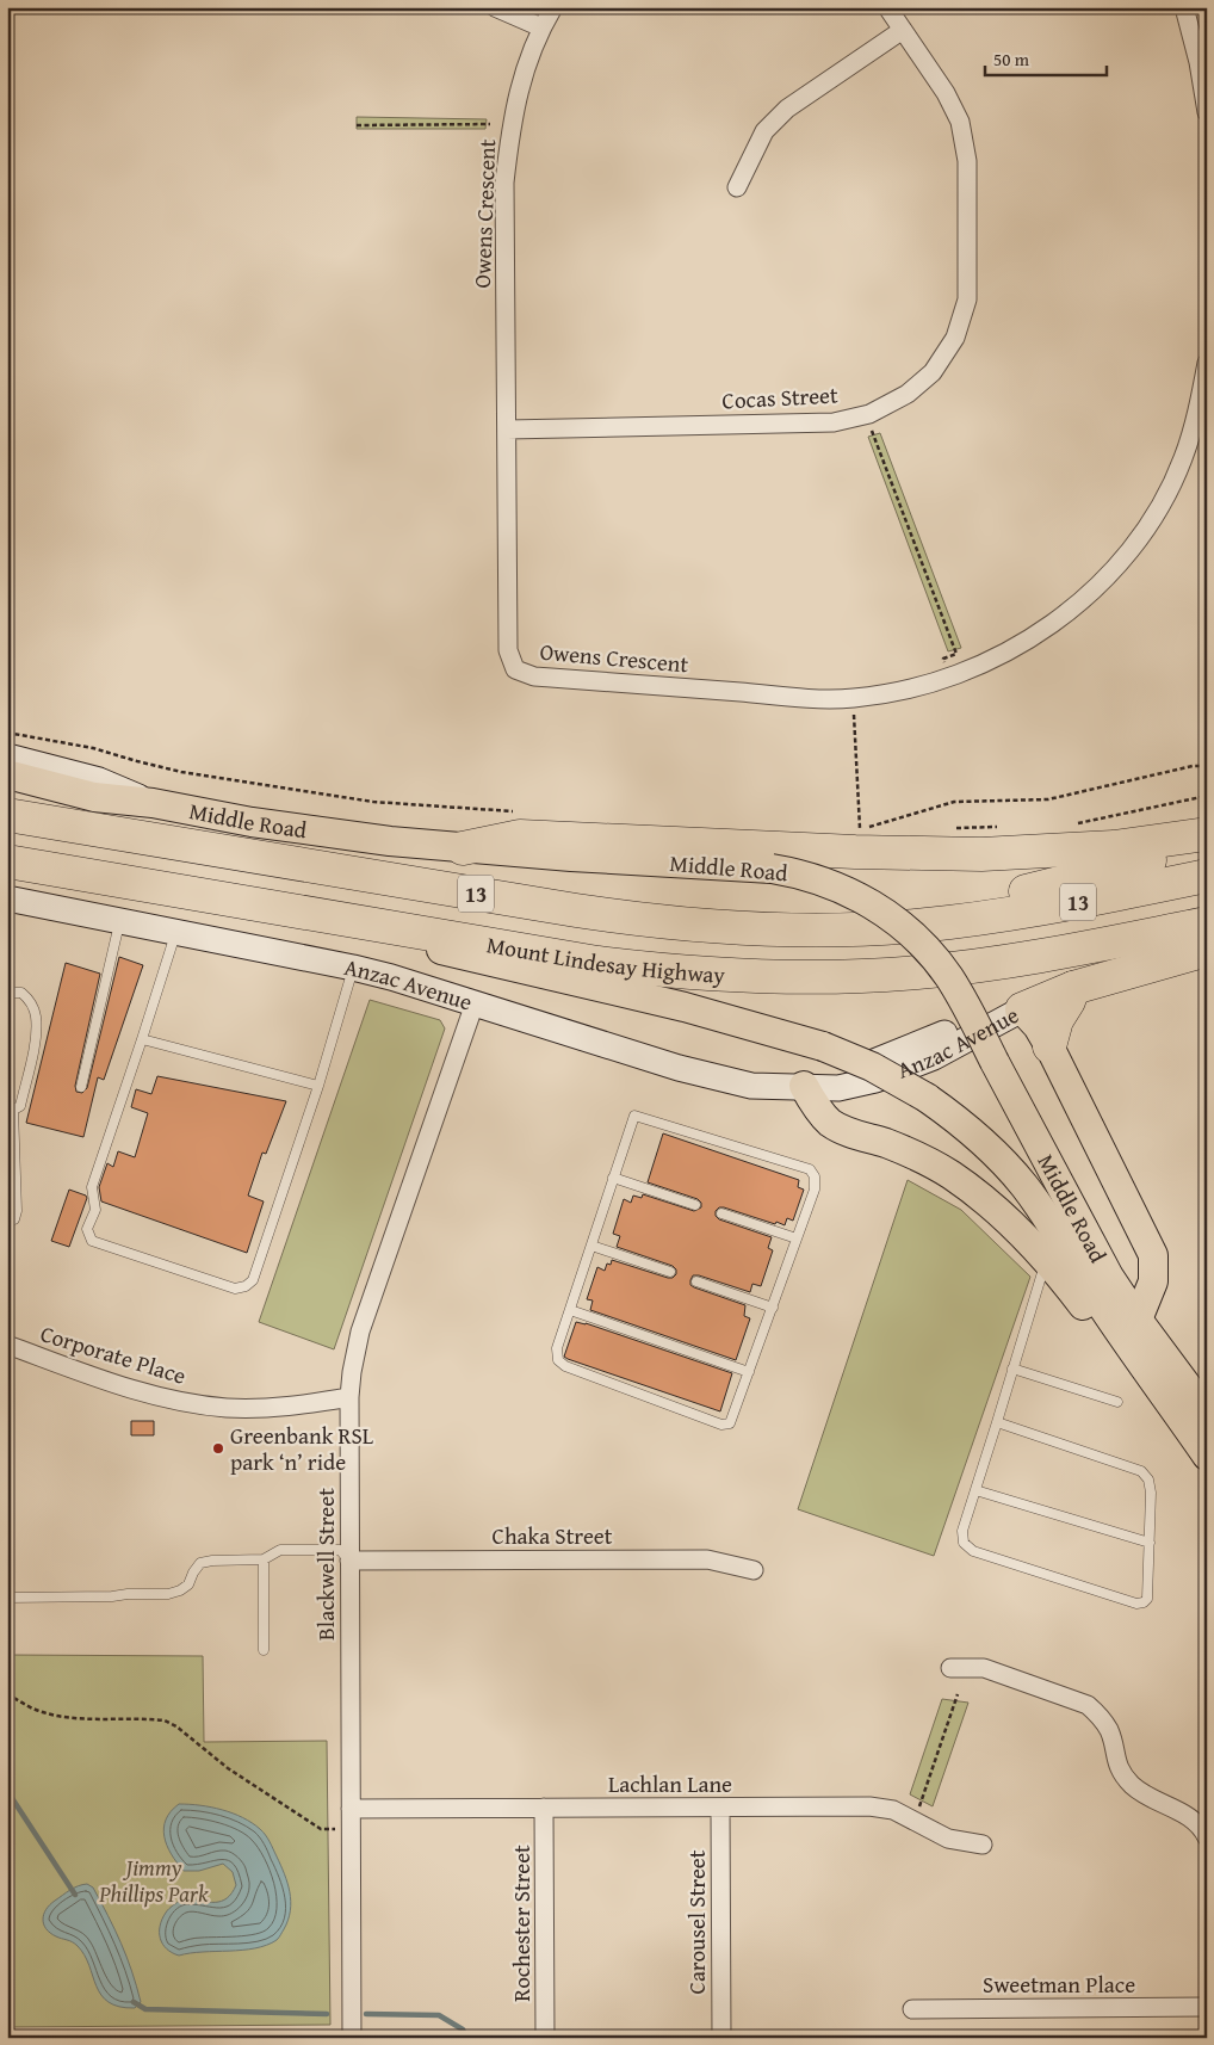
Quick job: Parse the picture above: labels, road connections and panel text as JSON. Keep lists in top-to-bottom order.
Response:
{
  "streets": {
    "highway": ["13", "Mount Lindesay Highway"],
    "main road": ["Middle Road", "Anzac Avenue"],
    "street": [
      "Owens Crescent",
      "Cocas Street",
      "Corporate Place",
      "Chaka Street",
      "Blackwell Street",
      "Lachlan Lane",
      "Carousel Street",
      "Rochester Street",
      "Sweetman Place"
    ]
  },
  "crossings": [
    ["Owens Crescent", "Cocas Street"],
    ["Middle Road", "Mount Lindesay Highway"],
    ["Anzac Avenue", "Blackwell Street"],
    ["Corporate Place", "Blackwell Street"],
    ["Chaka Street", "Blackwell Street"],
    ["Blackwell Street", "Lachlan Lane"],
    ["Lachlan Lane", "Carousel Street"],
    ["Lachlan Lane", "Rochester Street"]
  ],
  "parks": ["Jimmy Phillips Park"],
  "places": ["Greenbank RSL park ‘n’ ride"],
  "scale_bar": "50 m"
}
